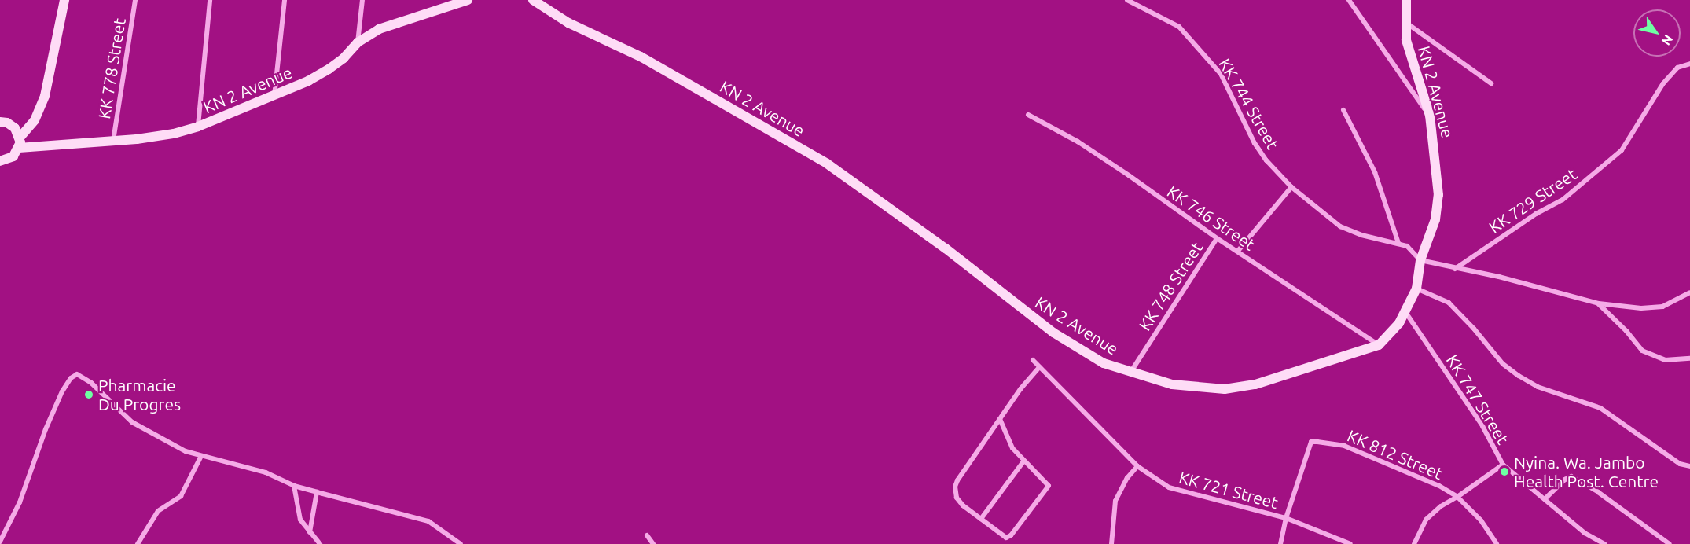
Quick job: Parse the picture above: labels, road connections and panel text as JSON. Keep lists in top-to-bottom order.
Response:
{
  "streets": {
    "street": [
      "KK 778 Street",
      "KN 2 Avenue",
      "KK 744 Street",
      "KK 729 Street",
      "KK 746 Street",
      "KK 748 Street",
      "KK 747 Street",
      "KK 812 Street",
      "KK 721 Street"
    ]
  },
  "crossings": [
    ["KK 778 Street", "KN 2 Avenue"],
    ["KN 2 Avenue", "KK 744 Street"],
    ["KN 2 Avenue", "KK 746 Street"],
    ["KN 2 Avenue", "KK 748 Street"],
    ["KN 2 Avenue", "KK 747 Street"],
    ["KK 746 Street", "KK 748 Street"],
    ["KK 812 Street", "KK 721 Street"]
  ],
  "places": ["Pharmacie Du Progres", "Nyina. Wa. Jambo Health Post. Centre"],
  "north": "bottom right"
}
